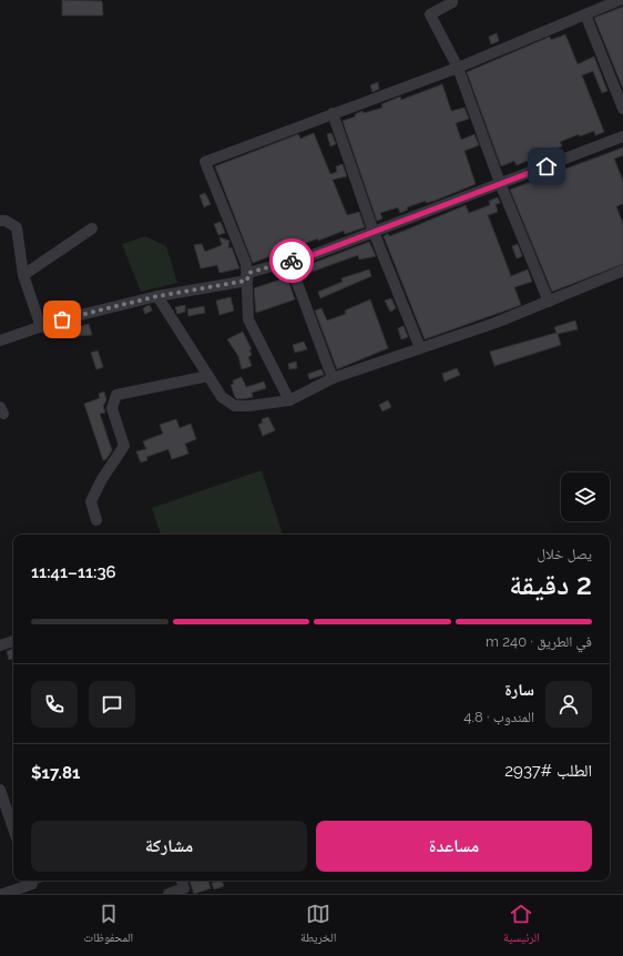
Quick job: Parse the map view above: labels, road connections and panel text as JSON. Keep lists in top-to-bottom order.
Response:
{
  "page": {
    "heading": ["2 دقيقة", "يصل خلال", "11:36–11:41"],
    "panel": [
      "سارة",
      "المندوب · 4.8",
      "الطلب #2937",
      "$17.81"
    ],
    "bar": "في الطريق · 240 m",
    "buttons": ["مساعدة", "مشاركة"],
    "tabs": ["الرئيسية", "الخريطة", "المحفوظات"]
  }
}
